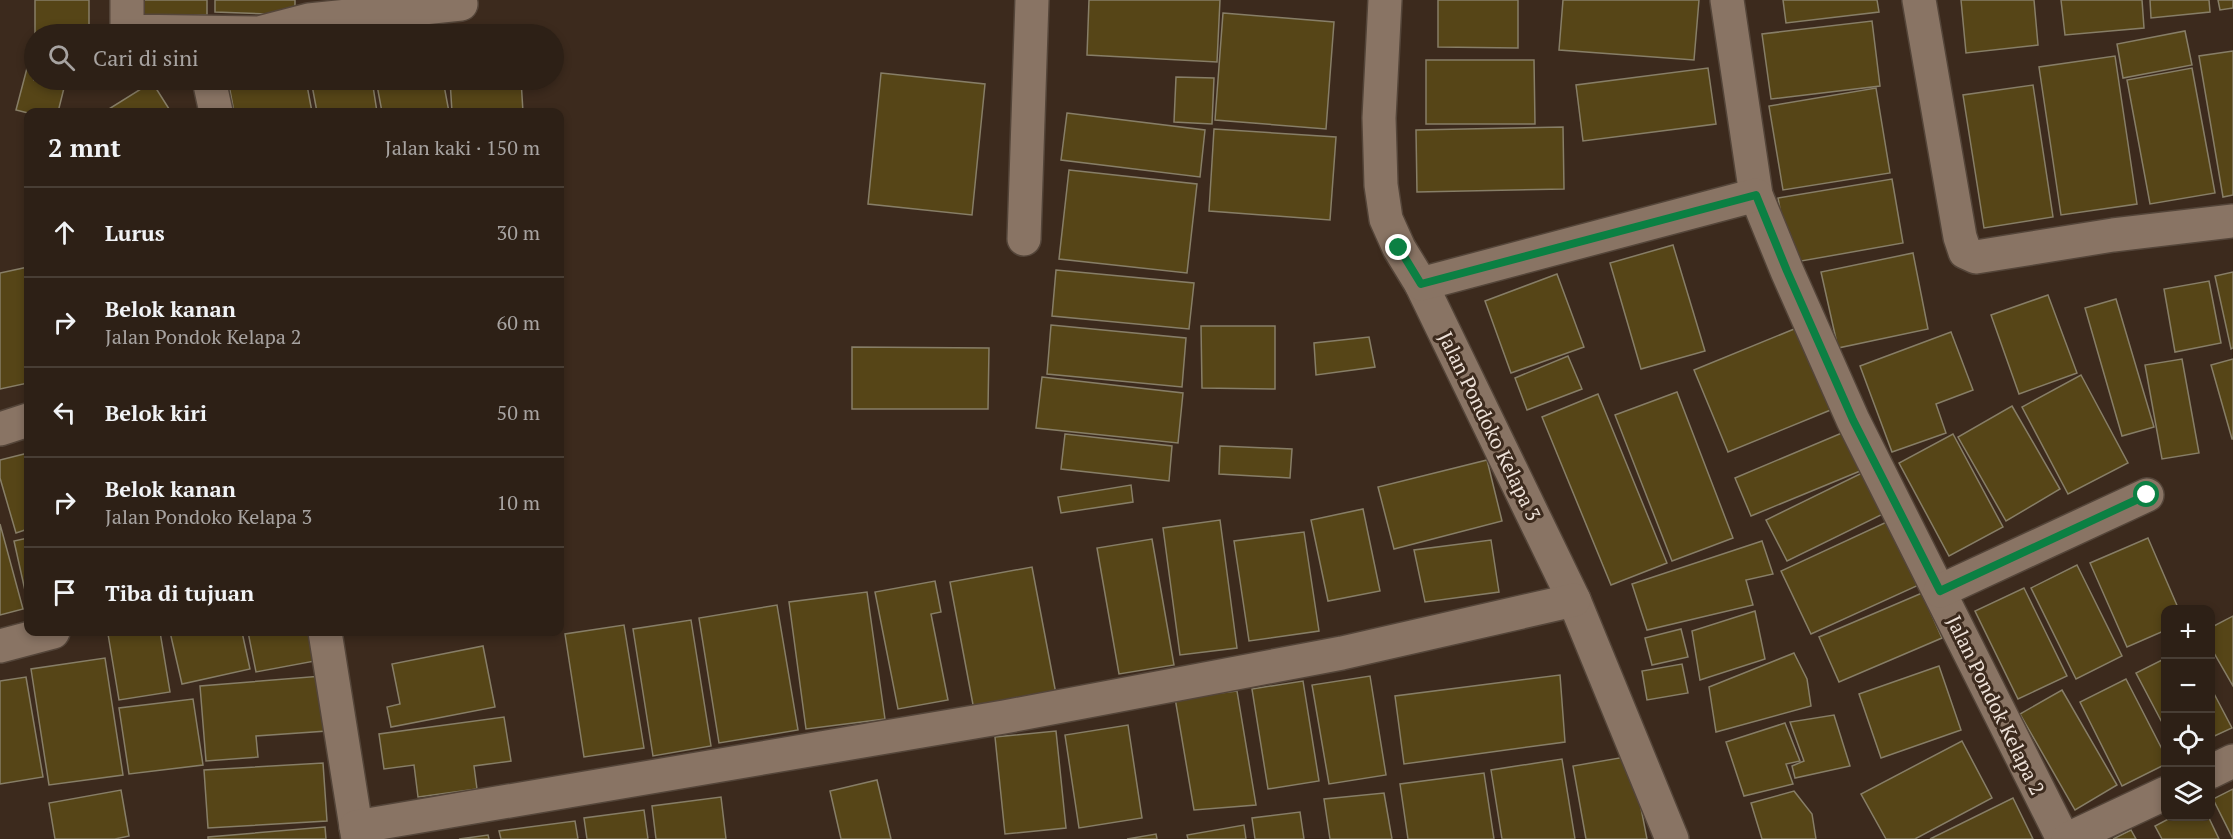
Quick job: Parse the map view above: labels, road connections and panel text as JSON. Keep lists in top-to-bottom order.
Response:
{
  "streets": {
    "street": ["Jalan Pondoko Kelapa 3", "Jalan Pondok Kelapa 2"]
  },
  "page": {
    "search": "Cari di sini",
    "heading": ["2 mnt", "Jalan kaki · 150 m"],
    "list": [
      ["Lurus", "30 m"],
      ["Belok kanan", "Jalan Pondok Kelapa 2", "60 m"],
      ["Belok kiri", "50 m"],
      ["Belok kanan", "Jalan Pondoko Kelapa 3", "10 m"],
      "Tiba di tujuan"
    ],
    "map_buttons": ["+", "−"]
  }
}
